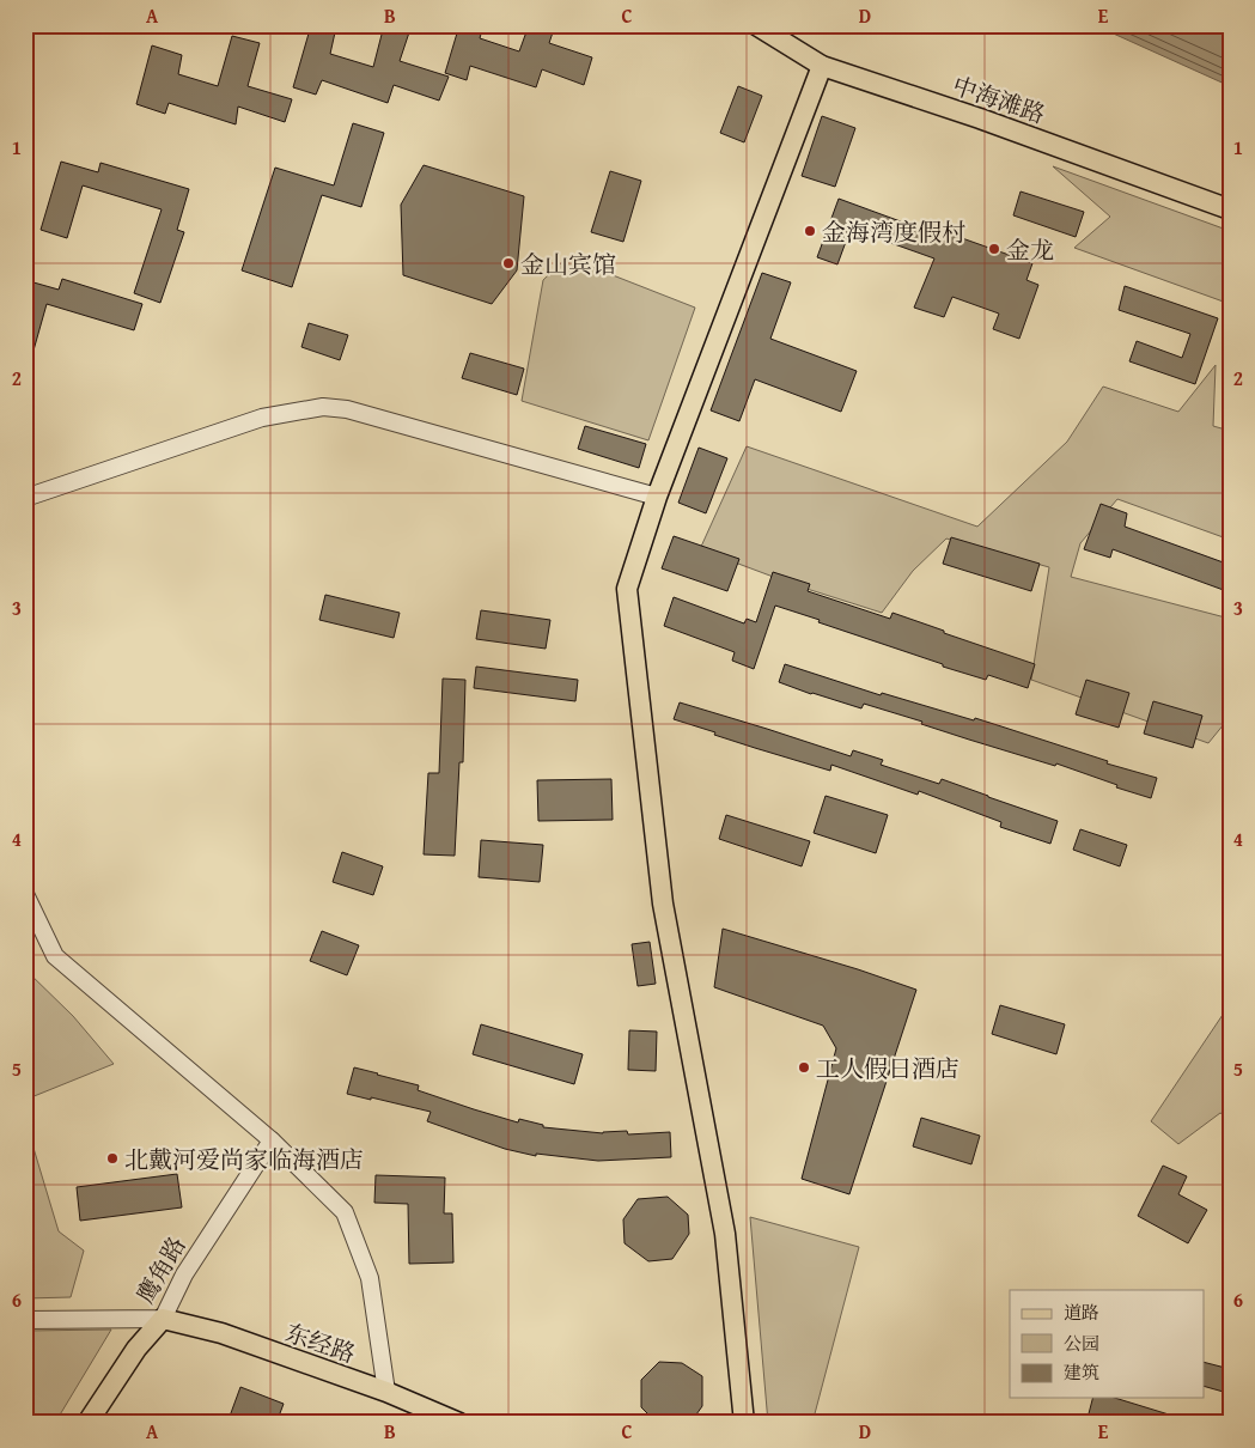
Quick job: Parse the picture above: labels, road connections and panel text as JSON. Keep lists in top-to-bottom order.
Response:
{
  "streets": {
    "main road": ["中海滩路", "鹰角路", "东经路"]
  },
  "crossings": [
    ["鹰角路", "东经路"]
  ],
  "places": [
    "金海湾度假村",
    "金龙",
    "金山宾馆",
    "工人假日酒店",
    "北戴河爱尚家临海酒店"
  ],
  "legend": ["道路", "公园", "建筑"],
  "grid": {
    "columns": [
      "A",
      "B",
      "C",
      "D",
      "E"
    ],
    "rows": [
      "1",
      "2",
      "3",
      "4",
      "5",
      "6"
    ]
  }
}
